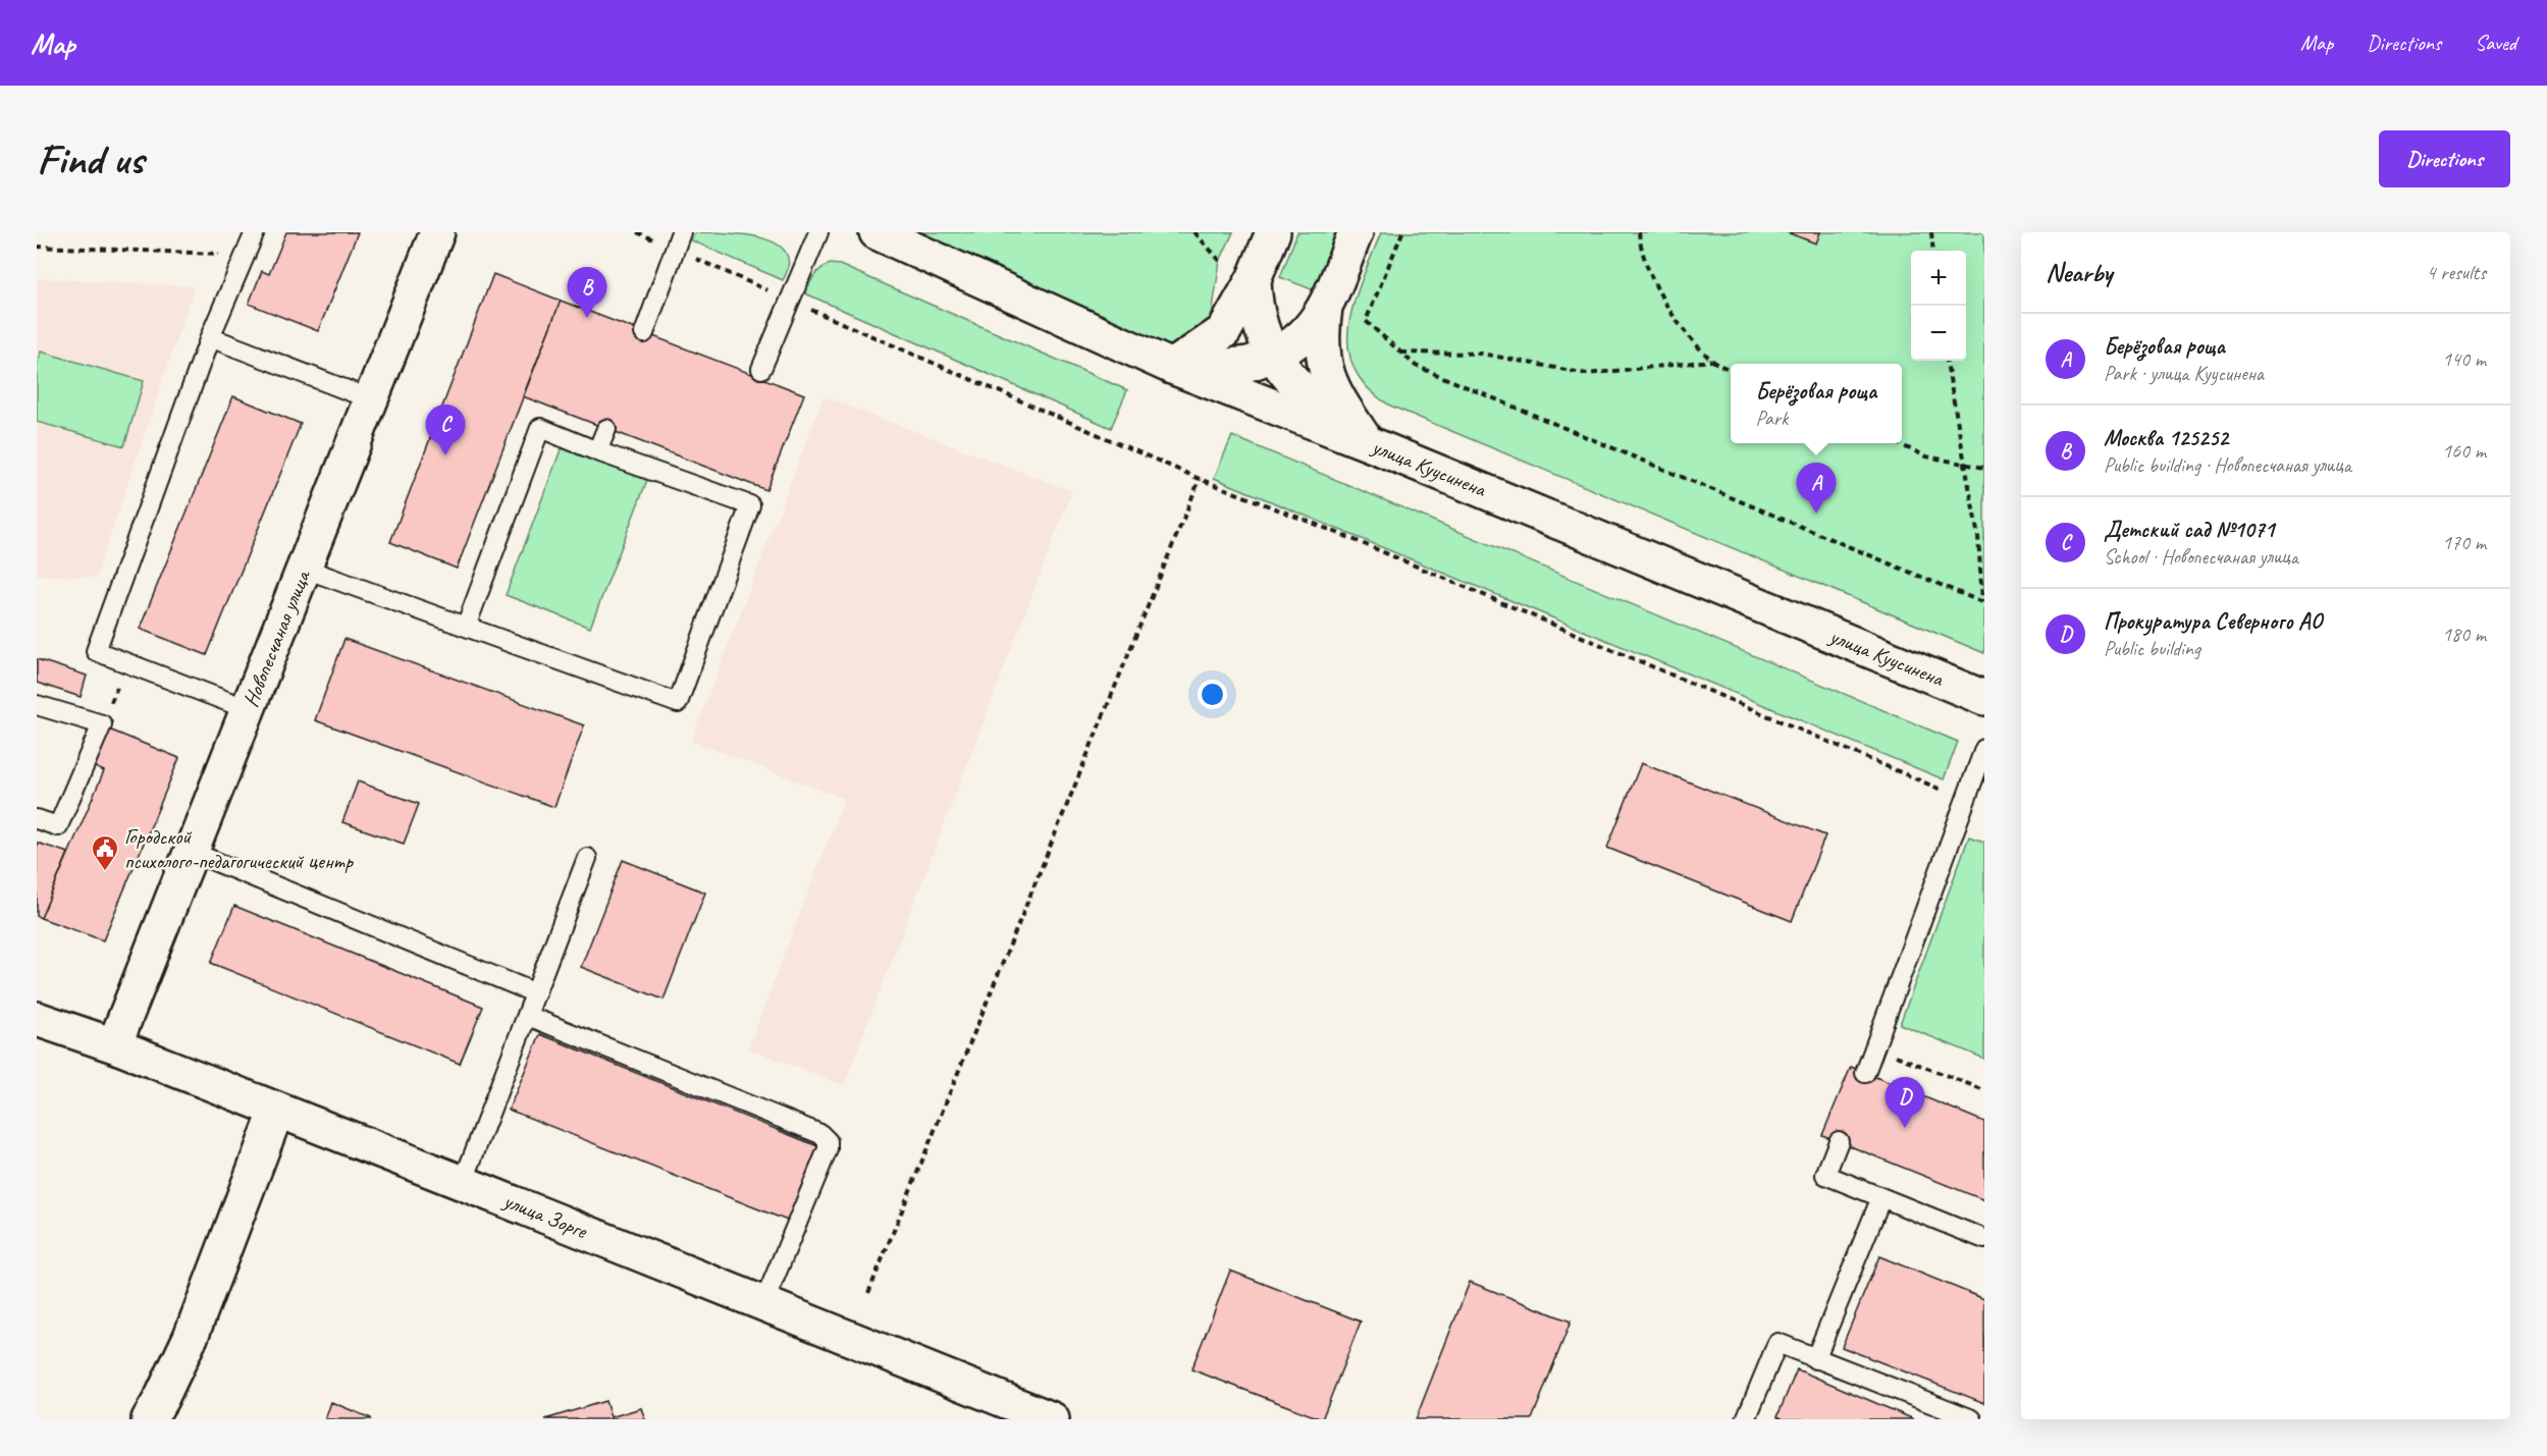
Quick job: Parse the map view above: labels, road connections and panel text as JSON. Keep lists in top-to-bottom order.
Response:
{
  "streets": {
    "street": ["улица Куусинена", "Новопесчаная улица", "улица Зорге"]
  },
  "crossings": [
    ["Новопесчаная улица", "улица Зорге"]
  ],
  "places": {
    "public building": ["Городской психолого-педагогический центр"]
  },
  "page": {
    "header": "Map",
    "nav": ["Map", "Directions", "Saved"],
    "buttons": "Directions",
    "title": "Find us",
    "heading": ["Nearby", "4 results"],
    "map_buttons": ["+", "−"],
    "pins": [
      "B",
      "C",
      "A",
      "D"
    ],
    "list": [
      {
        "mark": "A",
        "name": "Берёзовая роща",
        "note": "Park · улица Куусинена",
        "value": "140 m"
      },
      {
        "mark": "B",
        "name": "Москва 125252",
        "note": "Public building · Новопесчаная улица",
        "value": "160 m"
      },
      {
        "mark": "C",
        "name": "Детский сад №1071",
        "note": "School · Новопесчаная улица",
        "value": "170 m"
      },
      {
        "mark": "D",
        "name": "Прокуратура Северного АО",
        "note": "Public building",
        "value": "180 m"
      }
    ],
    "popup": ["Берёзовая роща", "Park"]
  }
}
